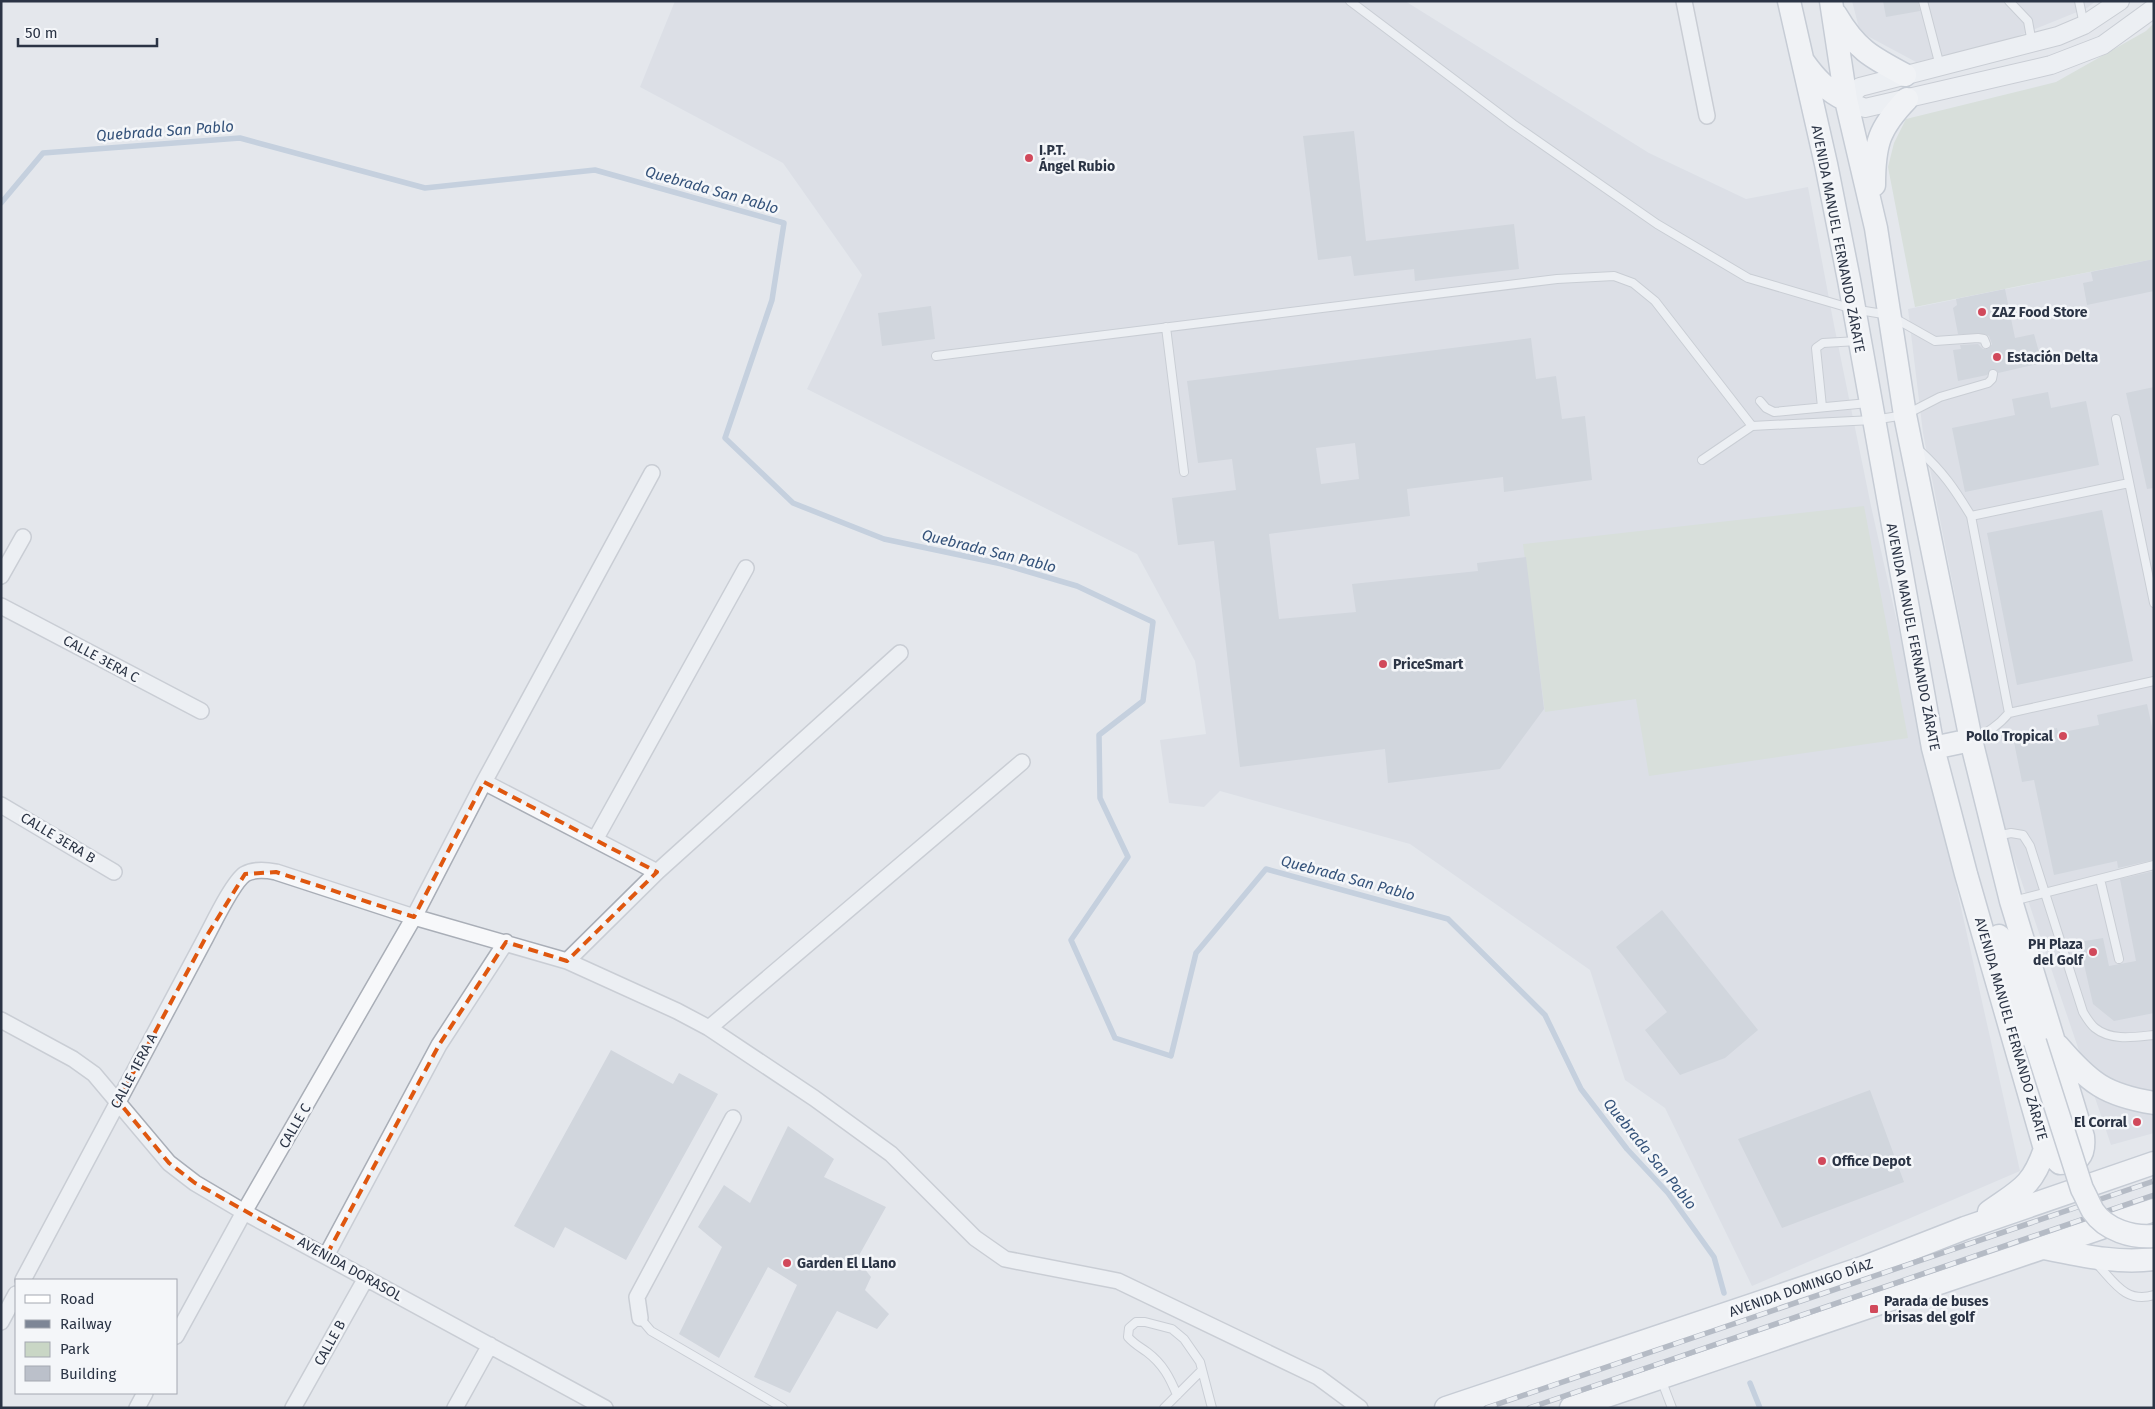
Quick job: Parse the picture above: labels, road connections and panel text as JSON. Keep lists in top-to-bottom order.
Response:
{
  "streets": {
    "main road": ["AVENIDA MANUEL FERNANDO ZÁRATE", "AVENIDA DOMINGO DÍAZ"],
    "street": [
      "CALLE 3ERA C",
      "CALLE 3ERA B",
      "CALLE 1ERA A",
      "CALLE C",
      "AVENIDA DORASOL",
      "CALLE B"
    ]
  },
  "crossings": [
    ["CALLE 1ERA A", "CALLE C"],
    ["CALLE 1ERA A", "AVENIDA DORASOL"],
    ["CALLE C", "AVENIDA DORASOL"],
    ["AVENIDA DORASOL", "CALLE B"]
  ],
  "water": ["Quebrada San Pablo"],
  "places": {
    "other": [
      "I.P.T. Ángel Rubio",
      "ZAZ Food Store",
      "Estación Delta",
      "PriceSmart",
      "Pollo Tropical",
      "PH Plaza del Golf",
      "El Corral",
      "Office Depot",
      "Garden El Llano"
    ],
    "transit": ["Parada de buses brisas del golf"]
  },
  "legend": [
    "Road",
    "Railway",
    "Park",
    "Building"
  ],
  "scale_bar": "50 m"
}
